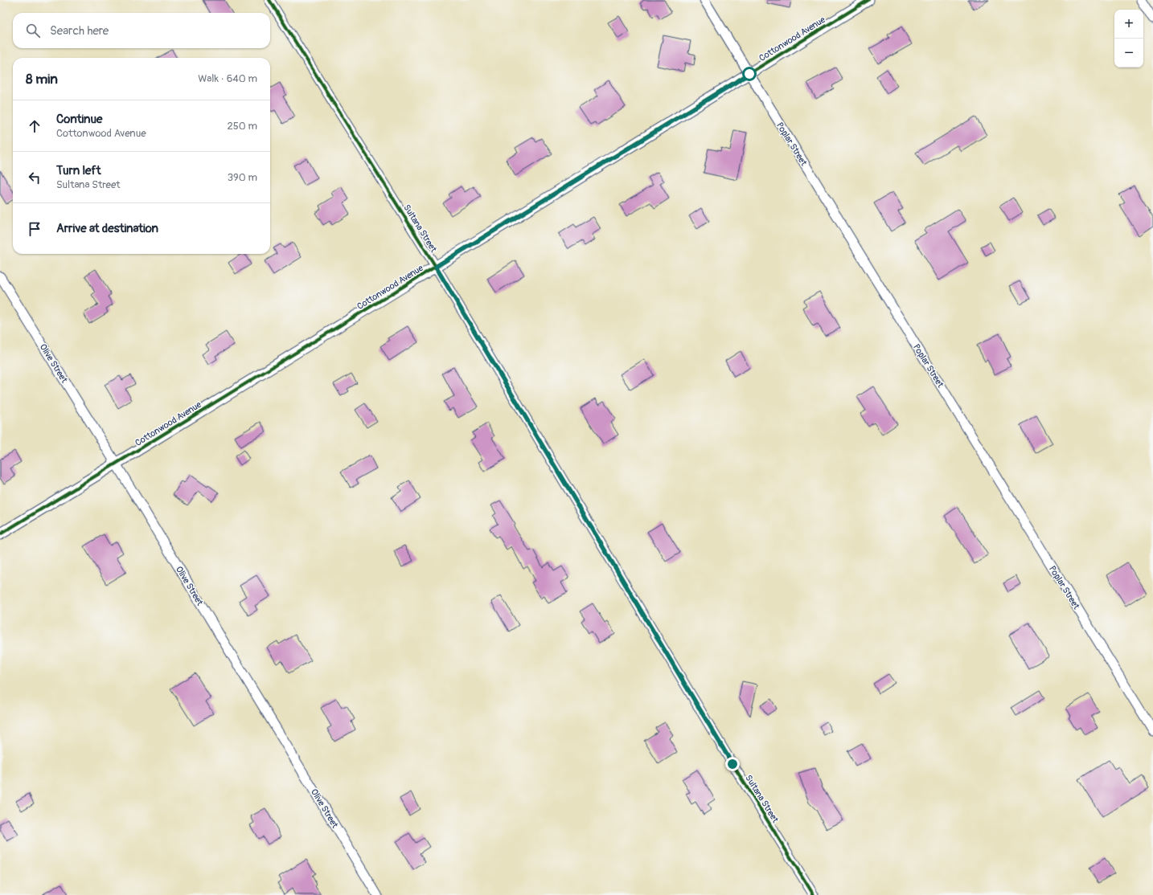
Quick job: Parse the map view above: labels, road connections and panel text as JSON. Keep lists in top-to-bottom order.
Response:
{
  "streets": {
    "street": [
      "Cottonwood Avenue",
      "Poplar Street",
      "Sultana Street",
      "Olive Street"
    ]
  },
  "crossings": [
    ["Cottonwood Avenue", "Poplar Street"],
    ["Cottonwood Avenue", "Sultana Street"],
    ["Cottonwood Avenue", "Olive Street"]
  ],
  "page": {
    "map_buttons": ["+", "−"],
    "search": "Search here",
    "heading": ["8 min", "Walk · 640 m"],
    "list": [
      ["Continue", "Cottonwood Avenue", "250 m"],
      ["Turn left", "Sultana Street", "390 m"],
      "Arrive at destination"
    ]
  }
}
